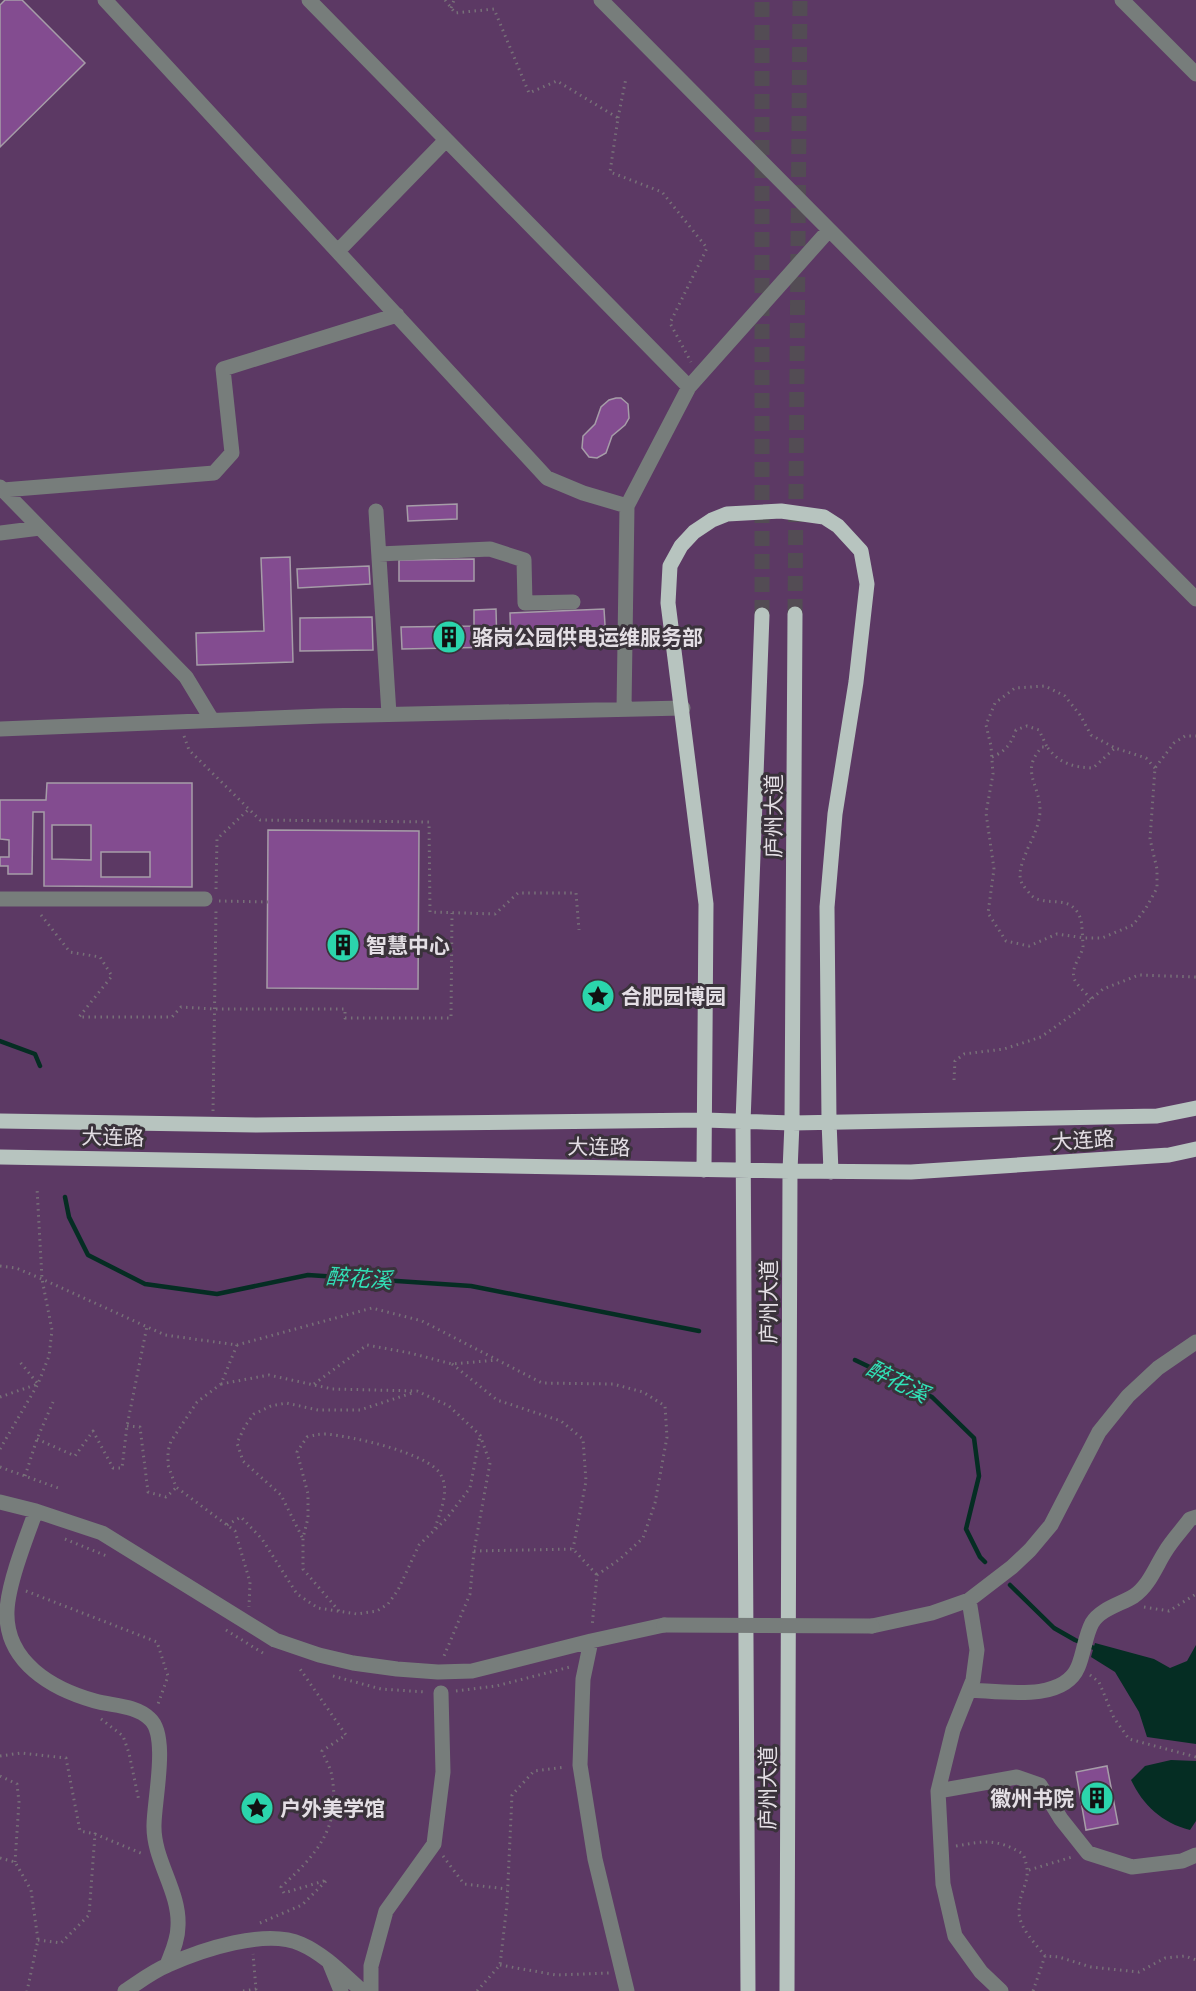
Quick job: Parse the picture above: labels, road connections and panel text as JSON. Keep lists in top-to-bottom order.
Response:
{
  "streets": {
    "main road": ["庐州大道", "大连路"]
  },
  "crossings": [
    ["庐州大道", "大连路"]
  ],
  "water": ["醉花溪"],
  "places": {
    "building": ["骆岗公园供电运维服务部", "智慧中心", "徽州书院"],
    "place": ["合肥园博园", "户外美学馆"]
  }
}
